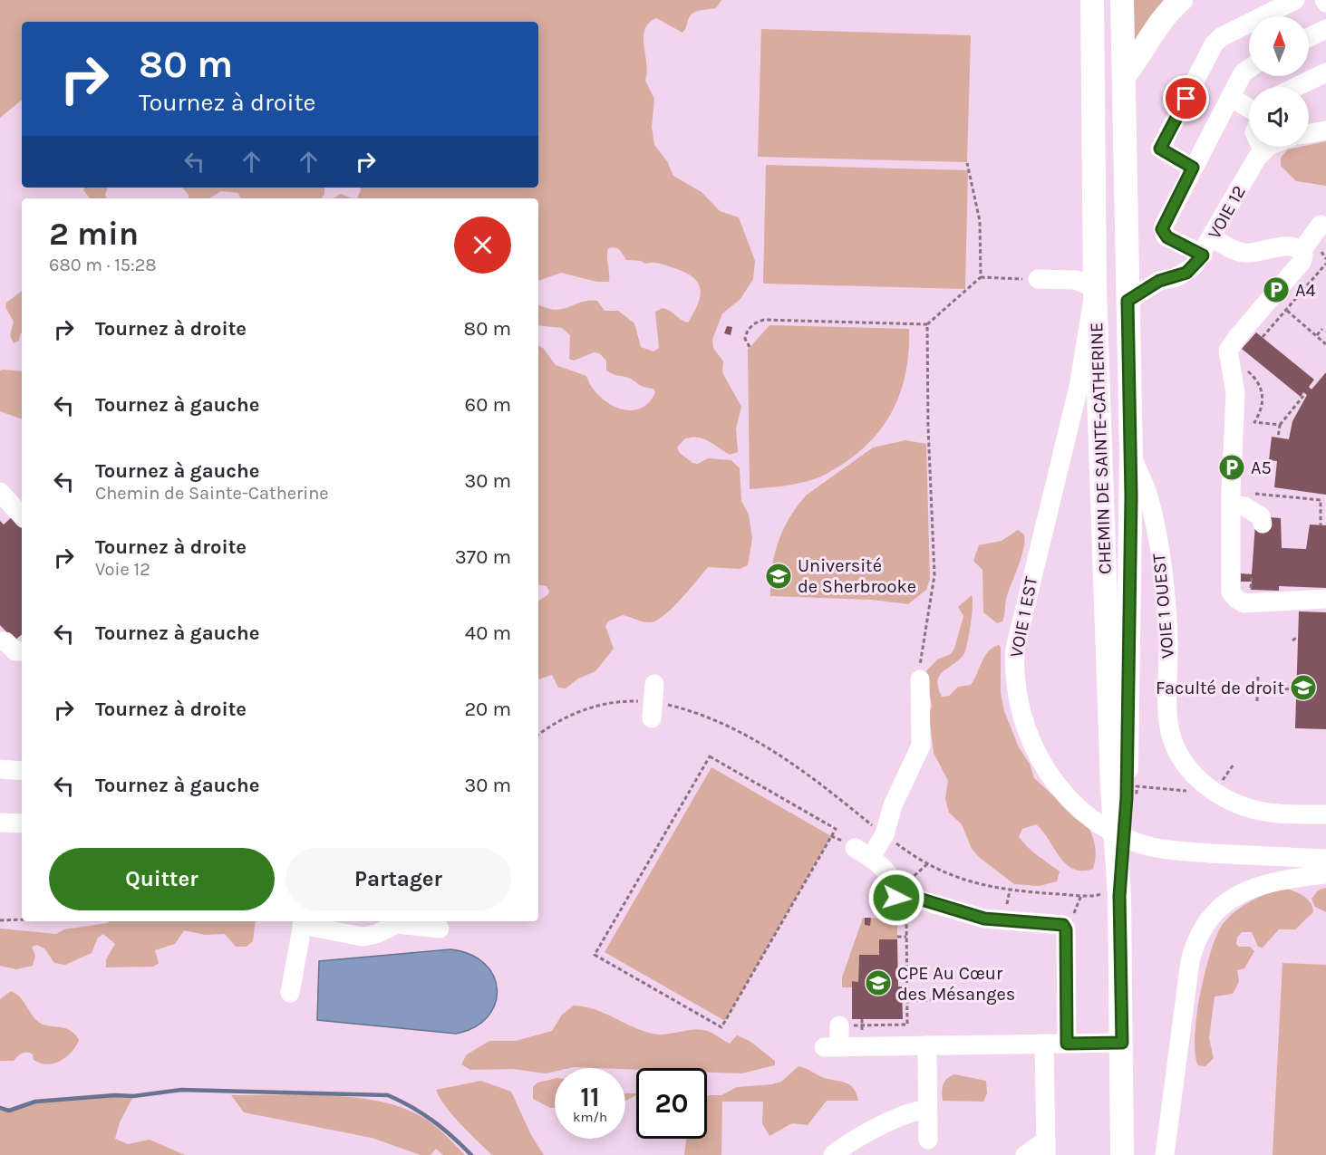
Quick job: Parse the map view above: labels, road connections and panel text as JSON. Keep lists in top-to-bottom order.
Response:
{
  "streets": {
    "main road": ["CHEMIN DE SAINTE-CATHERINE"],
    "lane": ["VOIE 12", "VOIE 1 OUEST", "VOIE 1 EST"]
  },
  "crossings": [
    ["VOIE 12", "CHEMIN DE SAINTE-CATHERINE"],
    ["CHEMIN DE SAINTE-CATHERINE", "VOIE 1 OUEST"],
    ["CHEMIN DE SAINTE-CATHERINE", "VOIE 1 EST"]
  ],
  "places": {
    "parking": ["A4", "A5"],
    "school or university": ["Université de Sherbrooke", "Faculté de droit", "CPE Au Cœur des Mésanges"]
  },
  "north": "top",
  "page": {
    "turn": ["80 m", "Tournez à droite"],
    "heading": ["2 min", "680 m · 15:28"],
    "list": [
      {
        "name": "Tournez à droite",
        "value": "80 m"
      },
      {
        "name": "Tournez à gauche",
        "value": "60 m"
      },
      {
        "name": "Tournez à gauche",
        "note": "Chemin de Sainte-Catherine",
        "value": "30 m"
      },
      {
        "name": "Tournez à droite",
        "note": "Voie 12",
        "value": "370 m"
      },
      {
        "name": "Tournez à gauche",
        "value": "40 m"
      },
      {
        "name": "Tournez à droite",
        "value": "20 m"
      },
      {
        "name": "Tournez à gauche",
        "value": "30 m"
      }
    ],
    "buttons": ["Quitter", "Partager"],
    "speed": "11 km/h",
    "limit": "20"
  }
}
